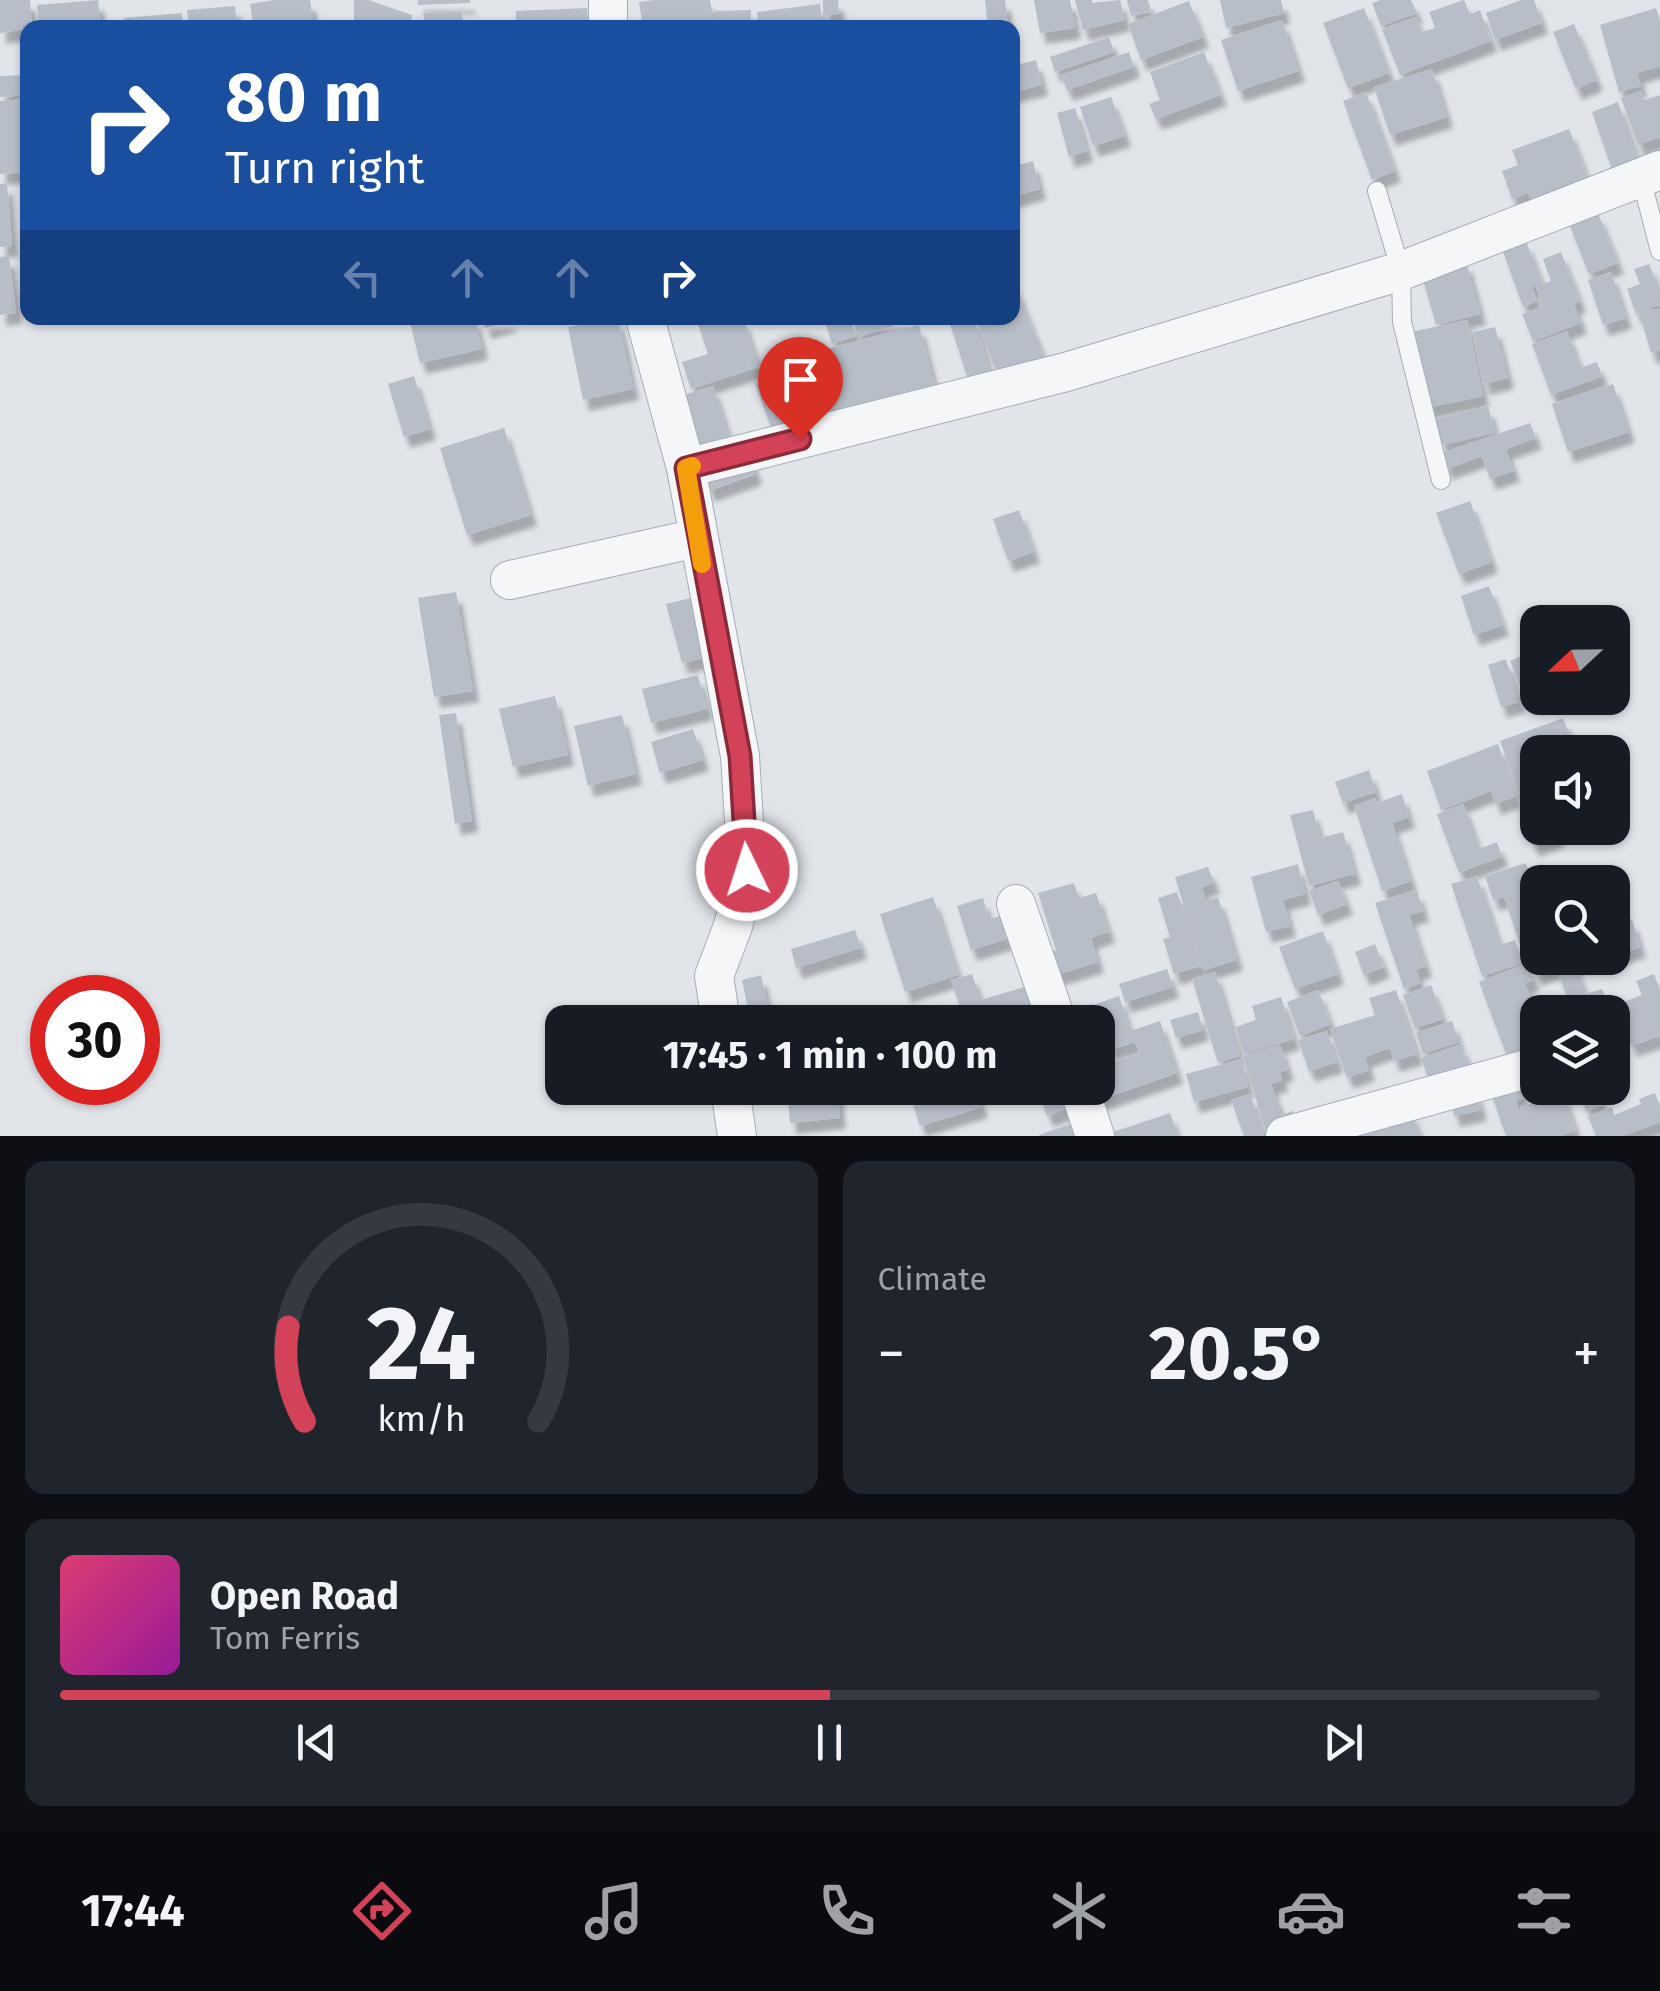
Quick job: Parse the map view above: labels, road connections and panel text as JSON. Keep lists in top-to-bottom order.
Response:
{
  "north": "left",
  "page": {
    "turn": ["80 m", "Turn right"],
    "limit": "30",
    "trip": "17:45 · 1 min · 100 m",
    "tile": "Climate",
    "heat": ["−", "20.5°", "+"],
    "song": ["Open Road", "Tom Ferris"],
    "tabs": "17:44",
    "gauge": ["24", "km/h"]
  }
}
